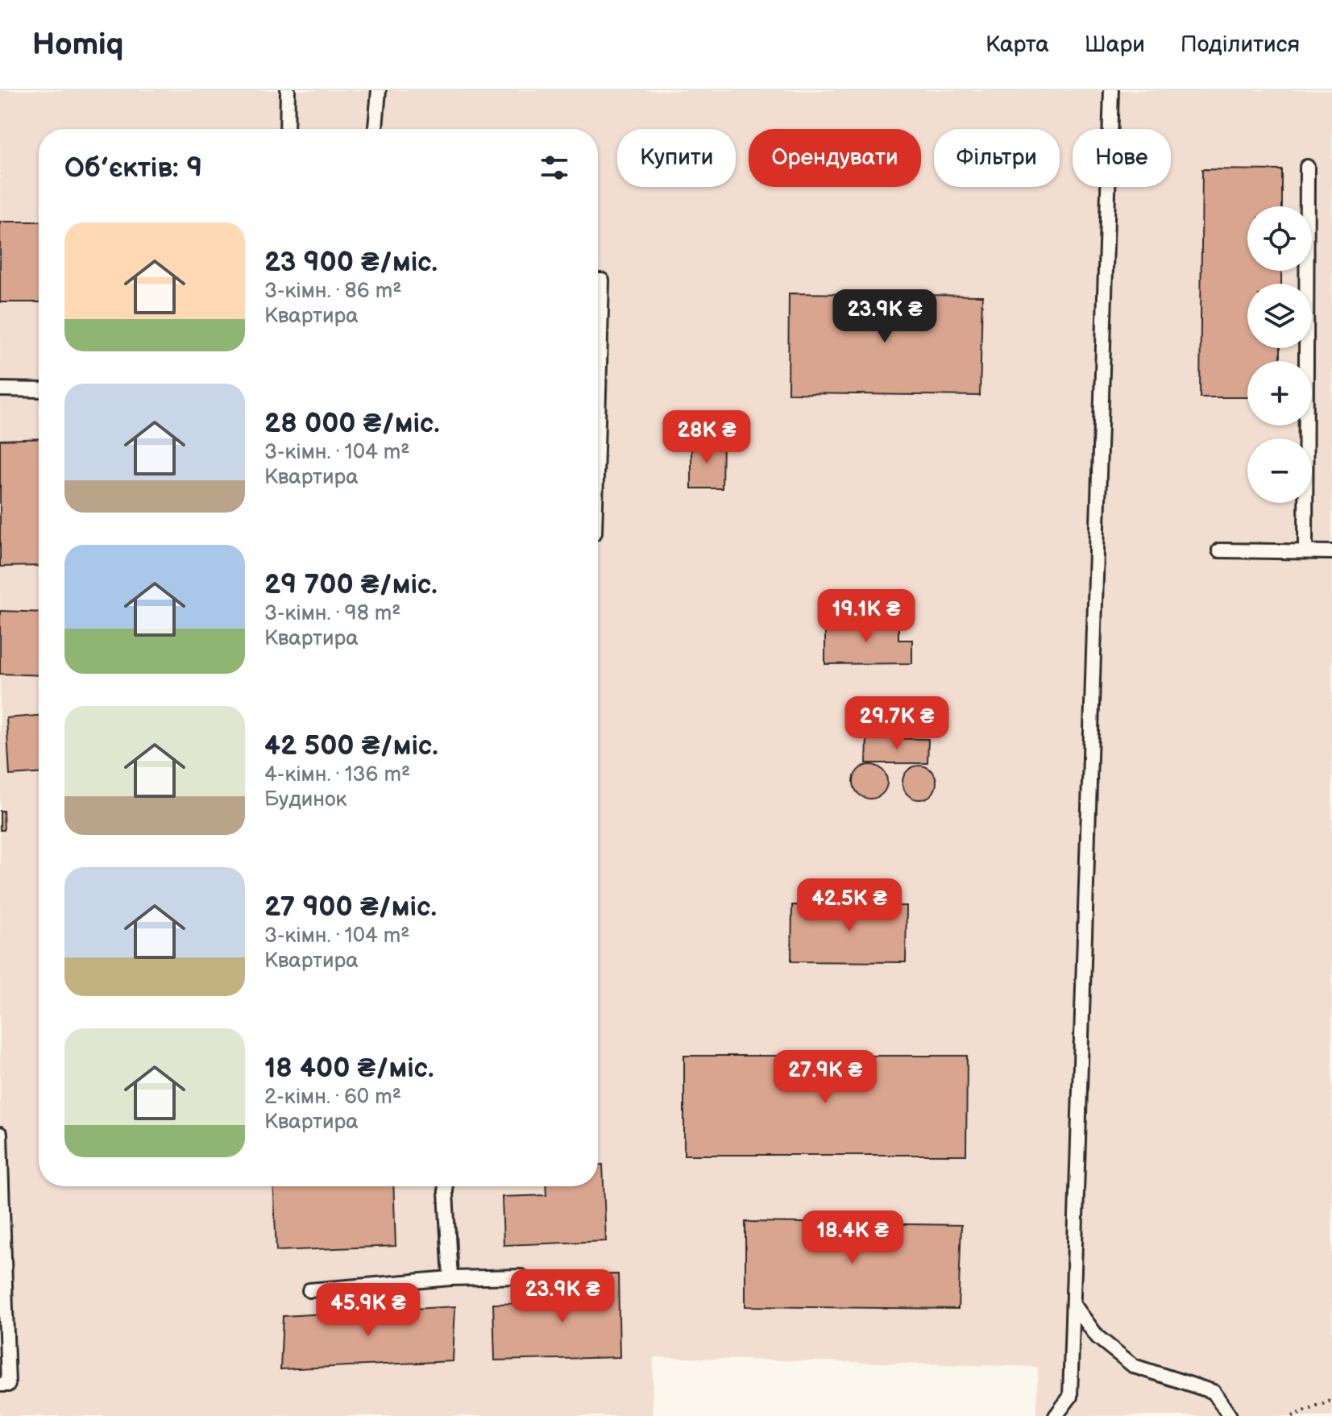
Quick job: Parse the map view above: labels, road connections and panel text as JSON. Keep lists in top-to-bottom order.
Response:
{
  "page": {
    "header": "Homiq",
    "nav": ["Карта", "Шари", "Поділитися"],
    "chip": [
      "Купити",
      "Орендувати",
      "Фільтри",
      "Нове"
    ],
    "heading": "Об’єктів: 9",
    "map_buttons": ["+", "−"],
    "list": [
      {
        "name": "23 900 ₴/міс.",
        "note": "3-кімн. · 86 m² · Квартира"
      },
      {
        "name": "28 000 ₴/міс.",
        "note": "3-кімн. · 104 m² · Квартира"
      },
      {
        "name": "29 700 ₴/міс.",
        "note": "3-кімн. · 98 m² · Квартира"
      },
      {
        "name": "42 500 ₴/міс.",
        "note": "4-кімн. · 136 m² · Будинок"
      },
      {
        "name": "27 900 ₴/міс.",
        "note": "3-кімн. · 104 m² · Квартира"
      },
      {
        "name": "18 400 ₴/міс.",
        "note": "2-кімн. · 60 m² · Квартира"
      }
    ],
    "price": [
      "23.9K ₴",
      "28K ₴",
      "19.1K ₴",
      "29.7K ₴",
      "42.5K ₴",
      "27.9K ₴",
      "18.4K ₴",
      "23.9K ₴",
      "45.9K ₴"
    ]
  }
}
